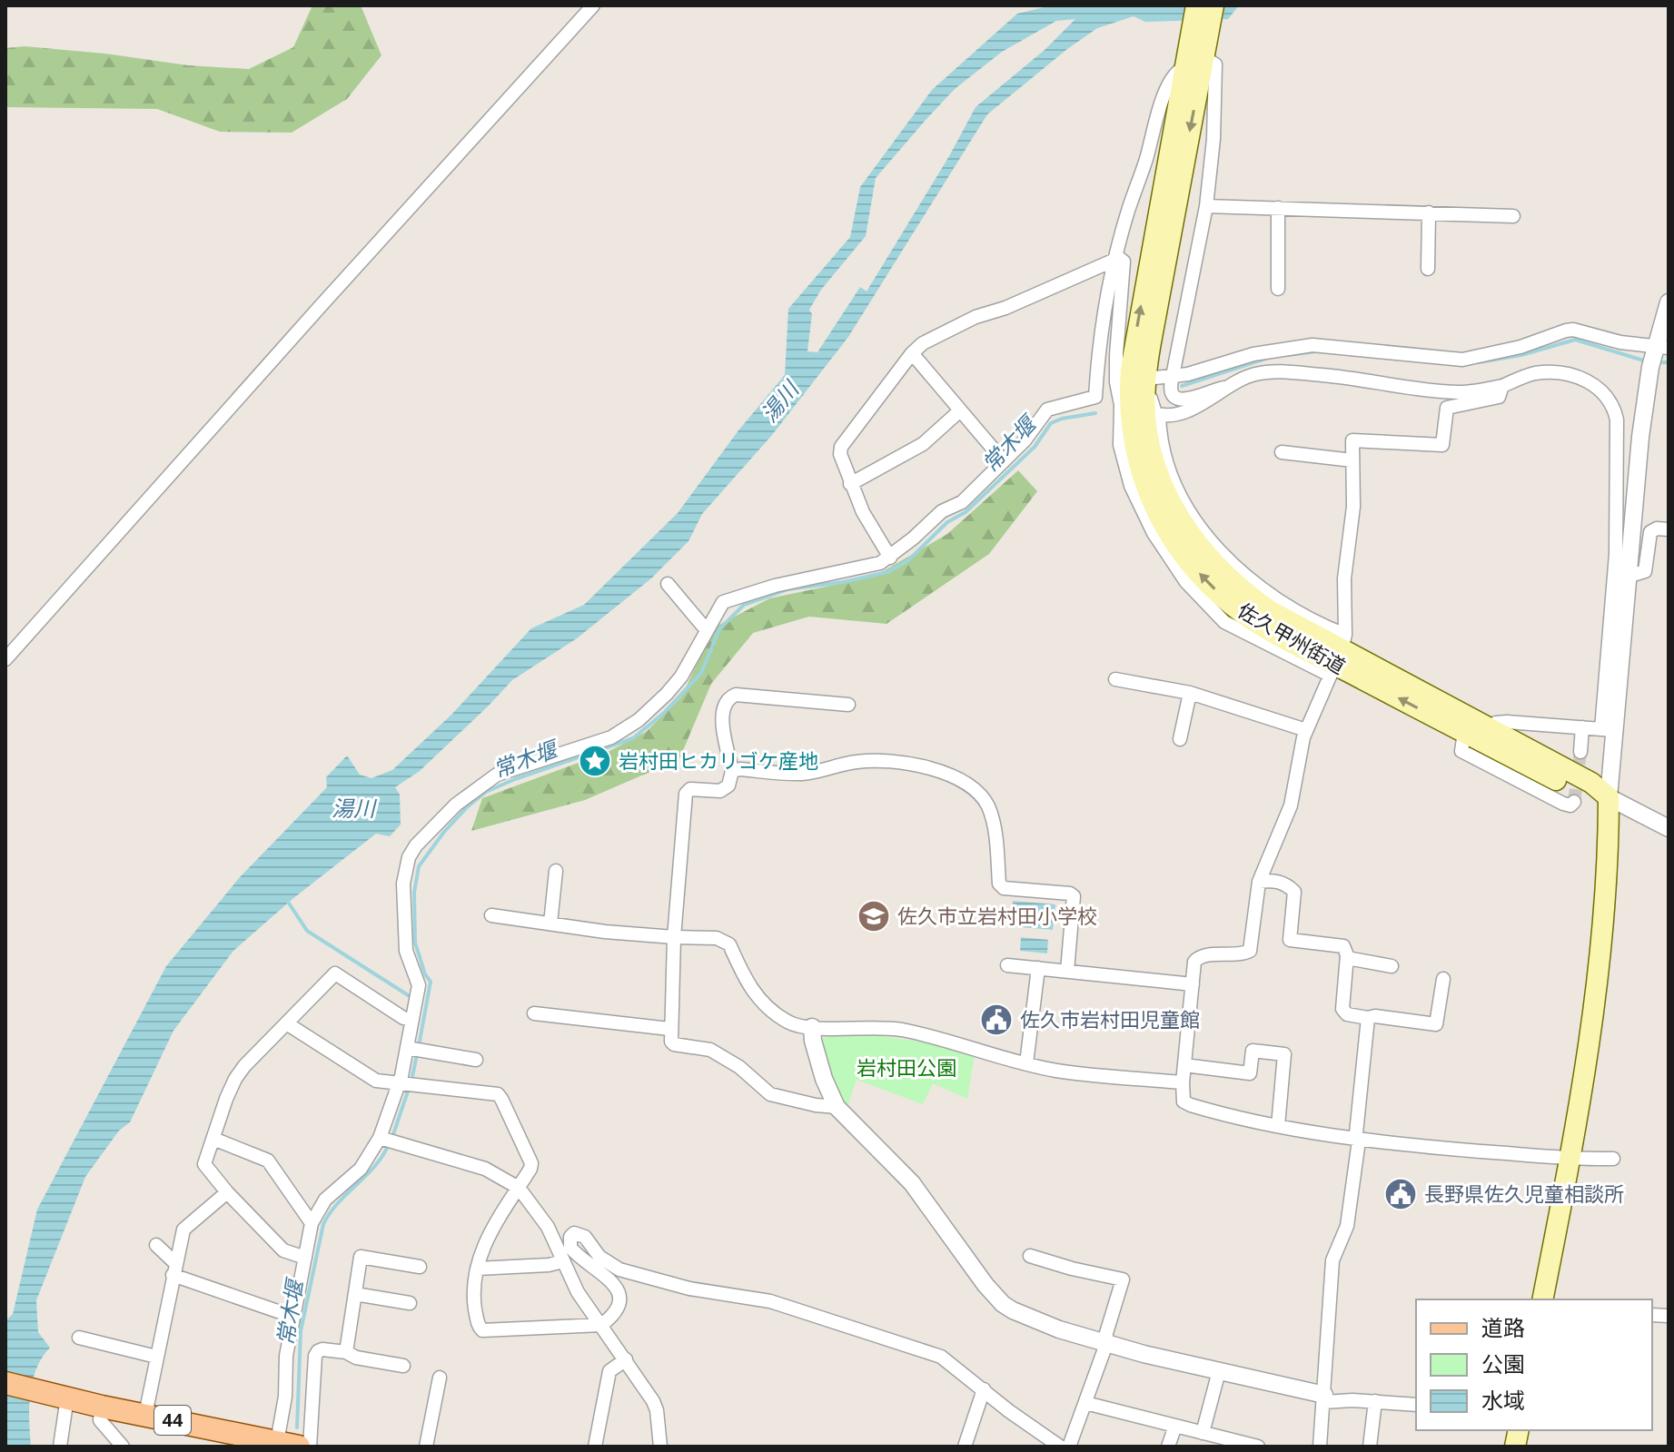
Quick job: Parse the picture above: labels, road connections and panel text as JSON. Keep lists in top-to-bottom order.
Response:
{
  "streets": {
    "main road": ["佐久甲州街道", "44"]
  },
  "water": ["湯川", "常木堰"],
  "parks": ["岩村田公園"],
  "places": {
    "place": ["岩村田ヒカリゴケ産地"],
    "school or university": ["佐久市立岩村田小学校"],
    "public building": ["佐久市岩村田児童館", "長野県佐久児童相談所"]
  },
  "legend": ["道路", "公園", "水域"]
}
